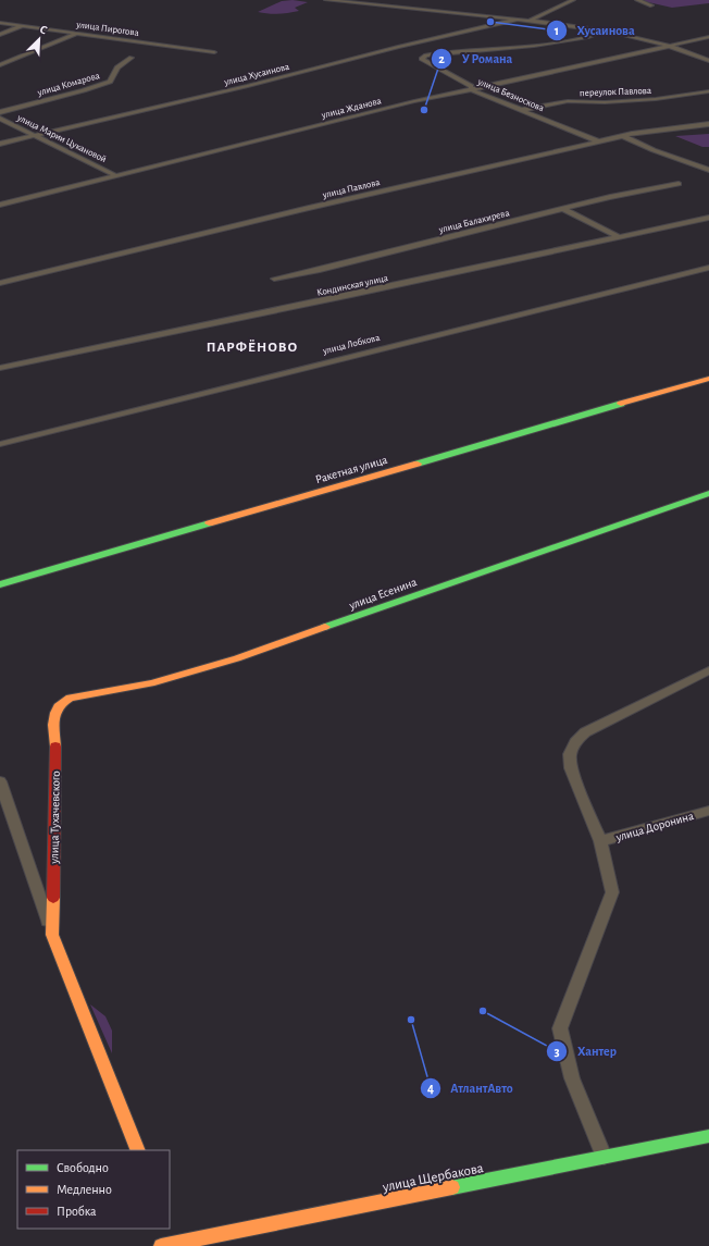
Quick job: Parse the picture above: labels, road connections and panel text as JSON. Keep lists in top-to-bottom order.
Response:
{
  "streets": {
    "street": [
      "улица Пирогова",
      "улица Хусаинова",
      "улица Комарова",
      "переулок Павлова",
      "улица Безноскова",
      "улица Жданова",
      "улица Марии Цукановой",
      "улица Павлова",
      "улица Балакирева",
      "Кондинская улица",
      "улица Лобкова",
      "Ракетная улица",
      "улица Есенина",
      "улица Тухачевского",
      "улица Доронина",
      "улица Щербакова"
    ]
  },
  "crossings": [
    ["улица Хусаинова", "улица Марии Цукановой"],
    ["переулок Павлова", "улица Безноскова"],
    ["улица Безноскова", "улица Жданова"],
    ["улица Безноскова", "улица Павлова"],
    ["улица Жданова", "улица Марии Цукановой"],
    ["улица Есенина", "улица Тухачевского"]
  ],
  "districts": ["ПАРФЁНОВО"],
  "places": [
    "Хусаинова",
    "У Романа",
    "Хантер",
    "АтлантАвто"
  ],
  "legend": ["Свободно", "Медленно", "Пробка"],
  "north": "top right"
}
